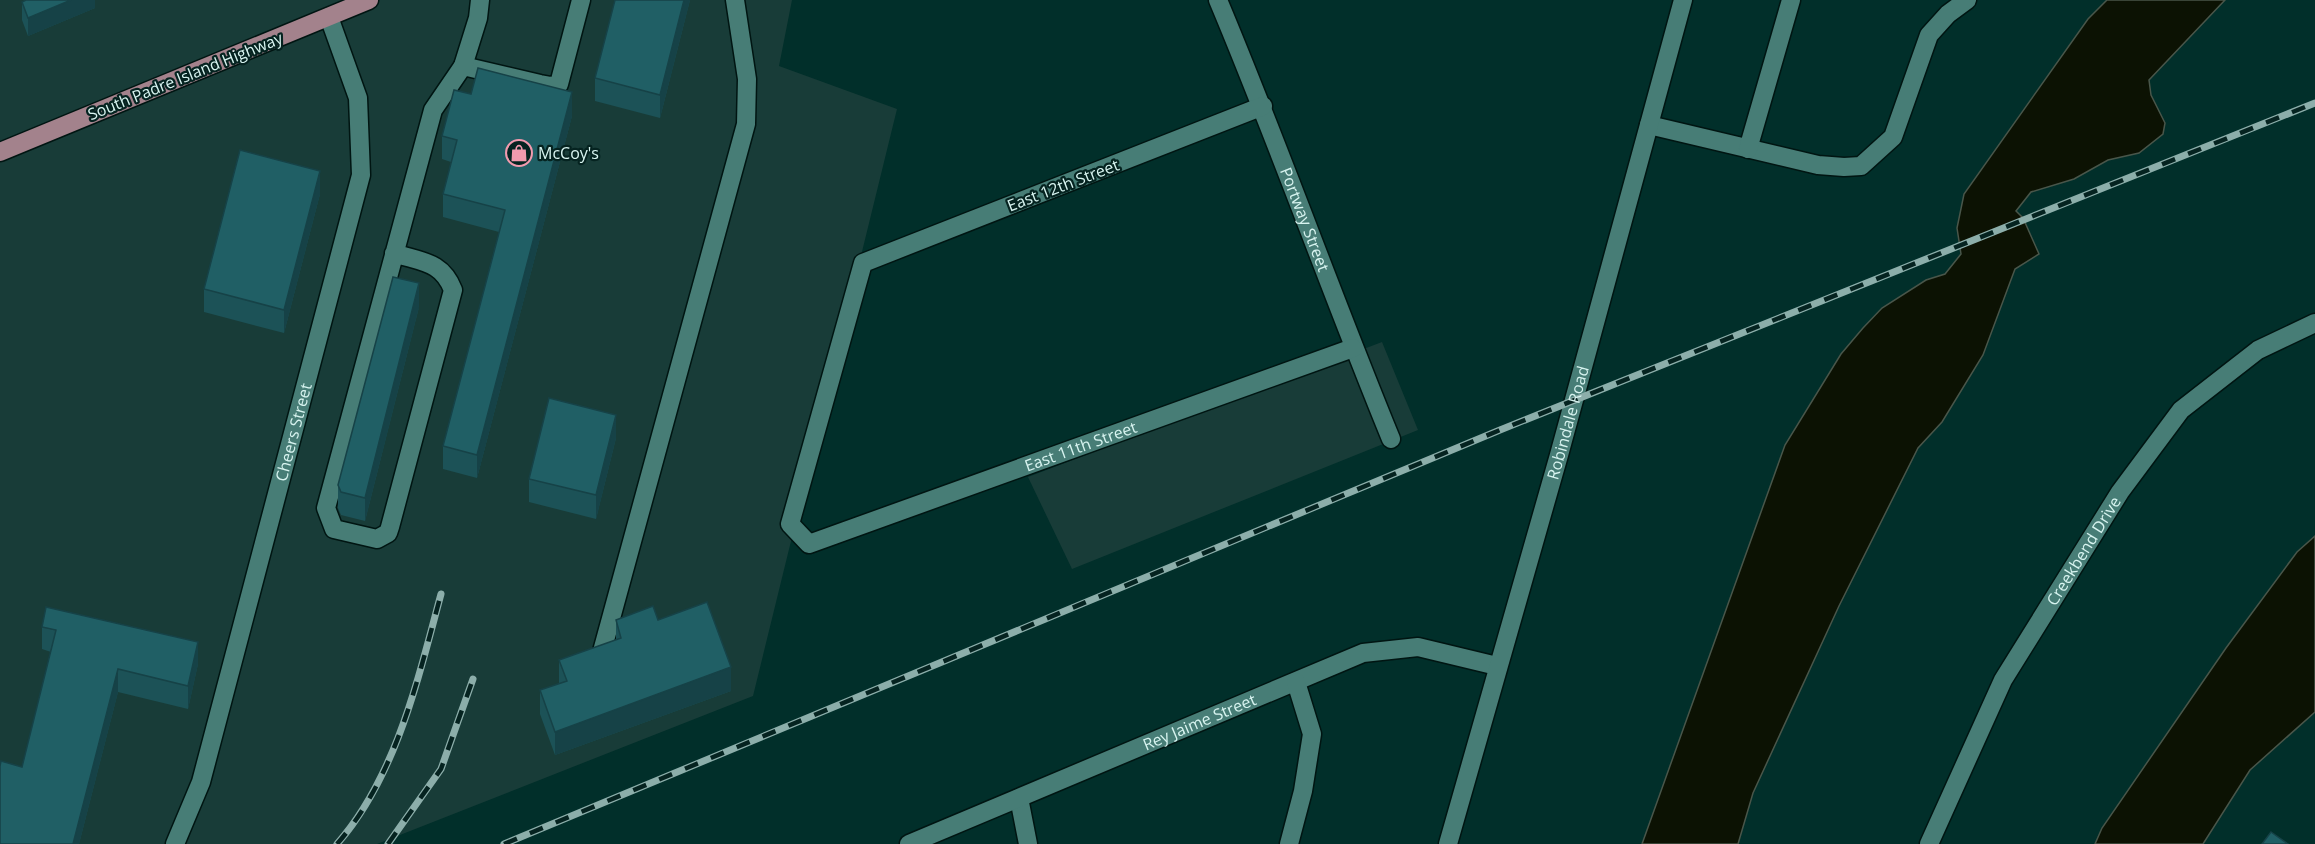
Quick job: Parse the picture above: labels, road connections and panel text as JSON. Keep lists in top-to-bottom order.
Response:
{
  "streets": {
    "main road": ["South Padre Island Highway"],
    "street": [
      "East 12th Street",
      "Portway Street",
      "Robindale Road",
      "Cheers Street",
      "East 11th Street",
      "Creekbend Drive",
      "Rey Jaime Street"
    ]
  },
  "crossings": [
    ["South Padre Island Highway", "Cheers Street"],
    ["East 12th Street", "Portway Street"],
    ["East 12th Street", "East 11th Street"],
    ["Portway Street", "East 11th Street"],
    ["Robindale Road", "Rey Jaime Street"]
  ],
  "places": {
    "shop": ["McCoy's"]
  }
}
